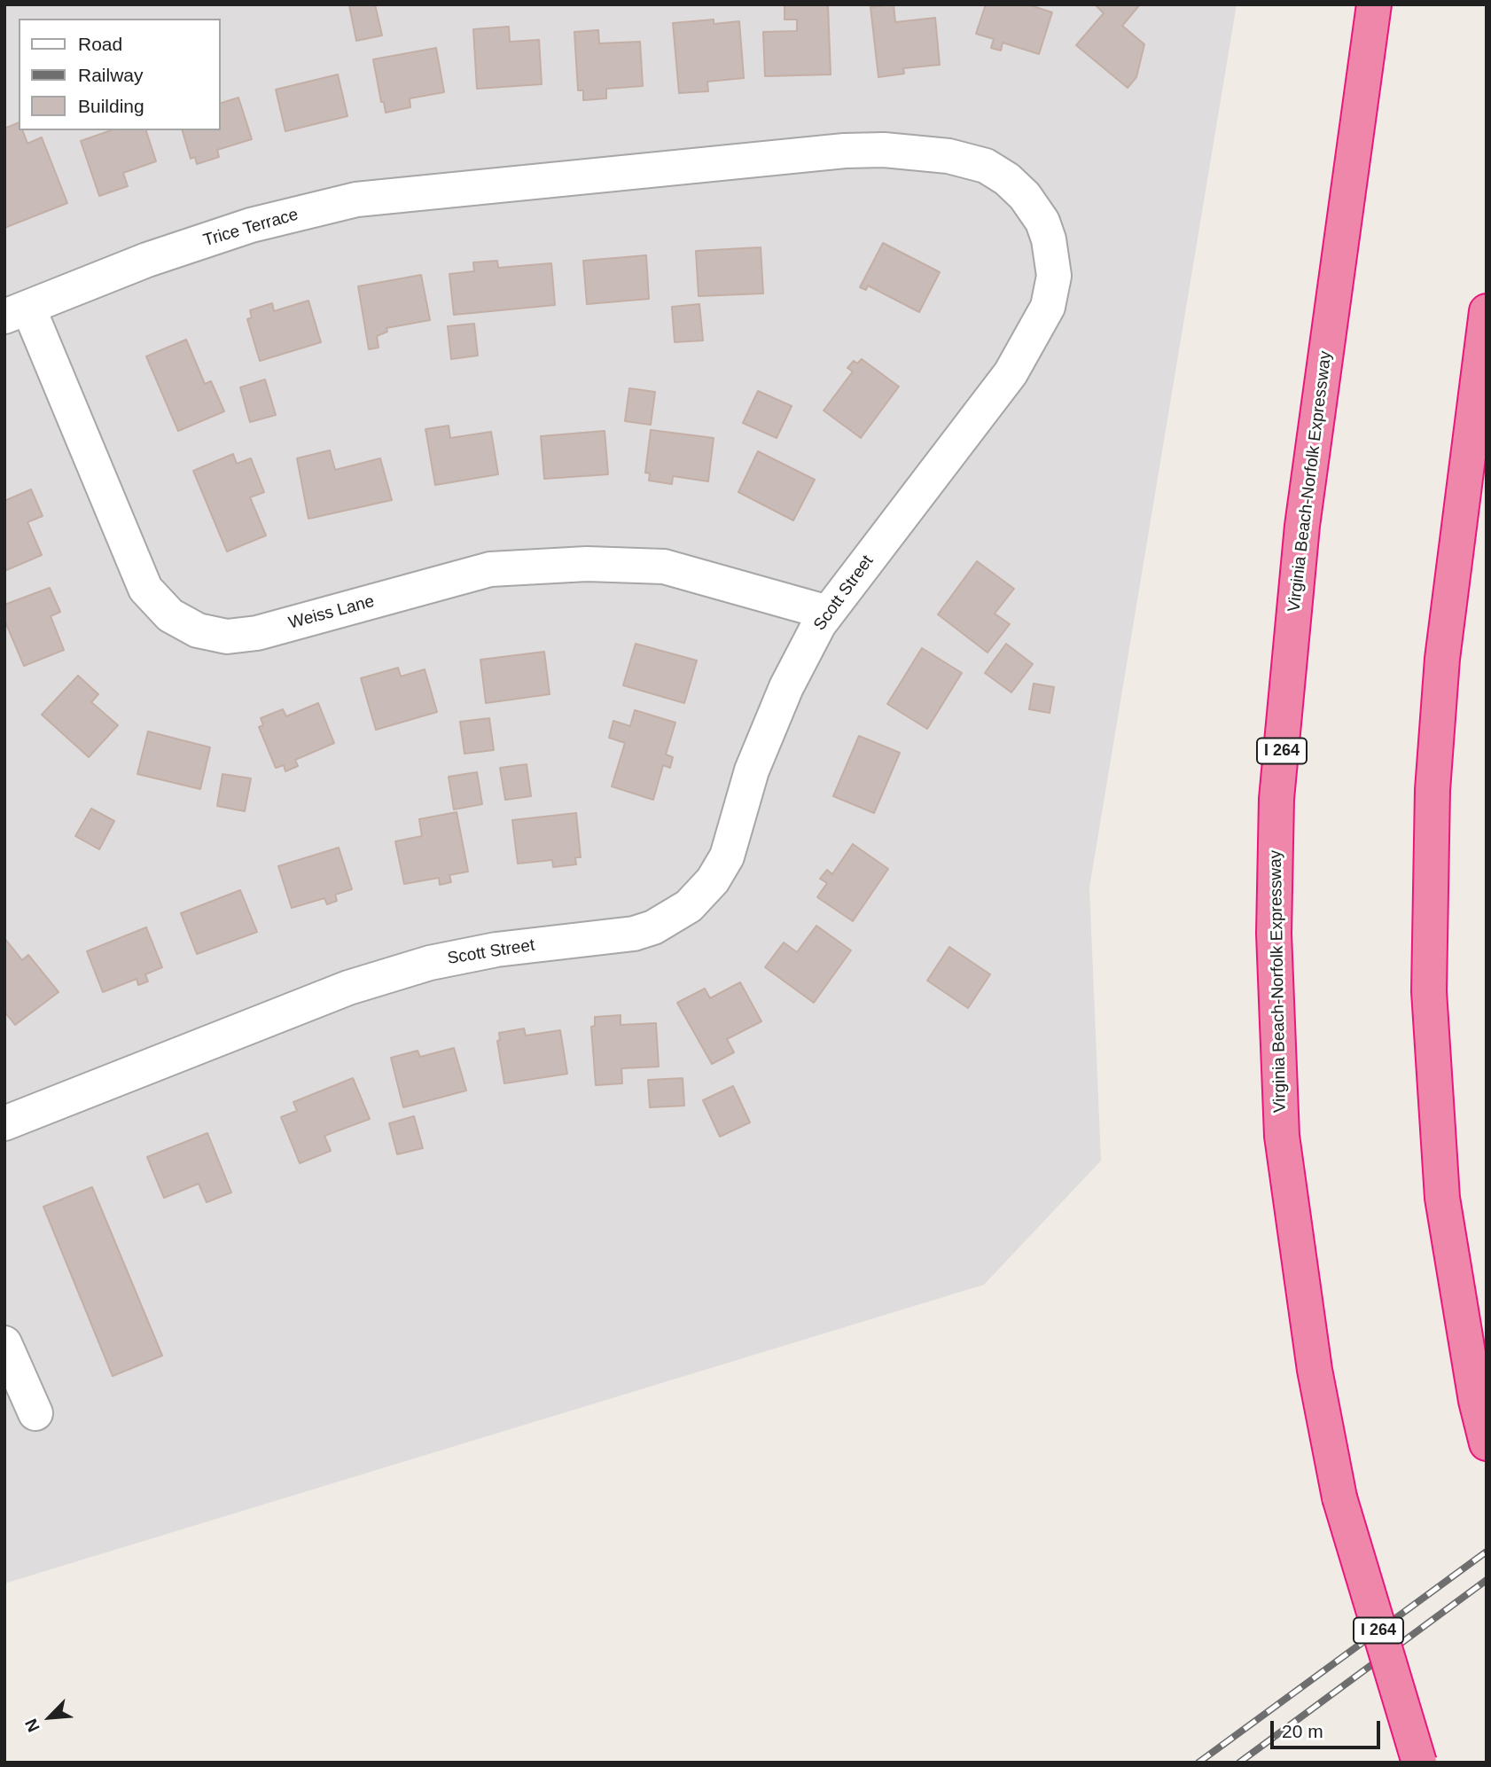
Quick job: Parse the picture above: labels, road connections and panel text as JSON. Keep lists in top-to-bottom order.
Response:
{
  "streets": {
    "highway": ["Virginia Beach-Norfolk Expressway", "I 264"],
    "street": ["Trice Terrace", "Scott Street", "Weiss Lane"]
  },
  "crossings": [
    ["Trice Terrace", "Scott Street"],
    ["Trice Terrace", "Weiss Lane"],
    ["Scott Street", "Weiss Lane"]
  ],
  "legend": ["Road", "Railway", "Building"],
  "scale_bar": "20 m",
  "north": "bottom left"
}
